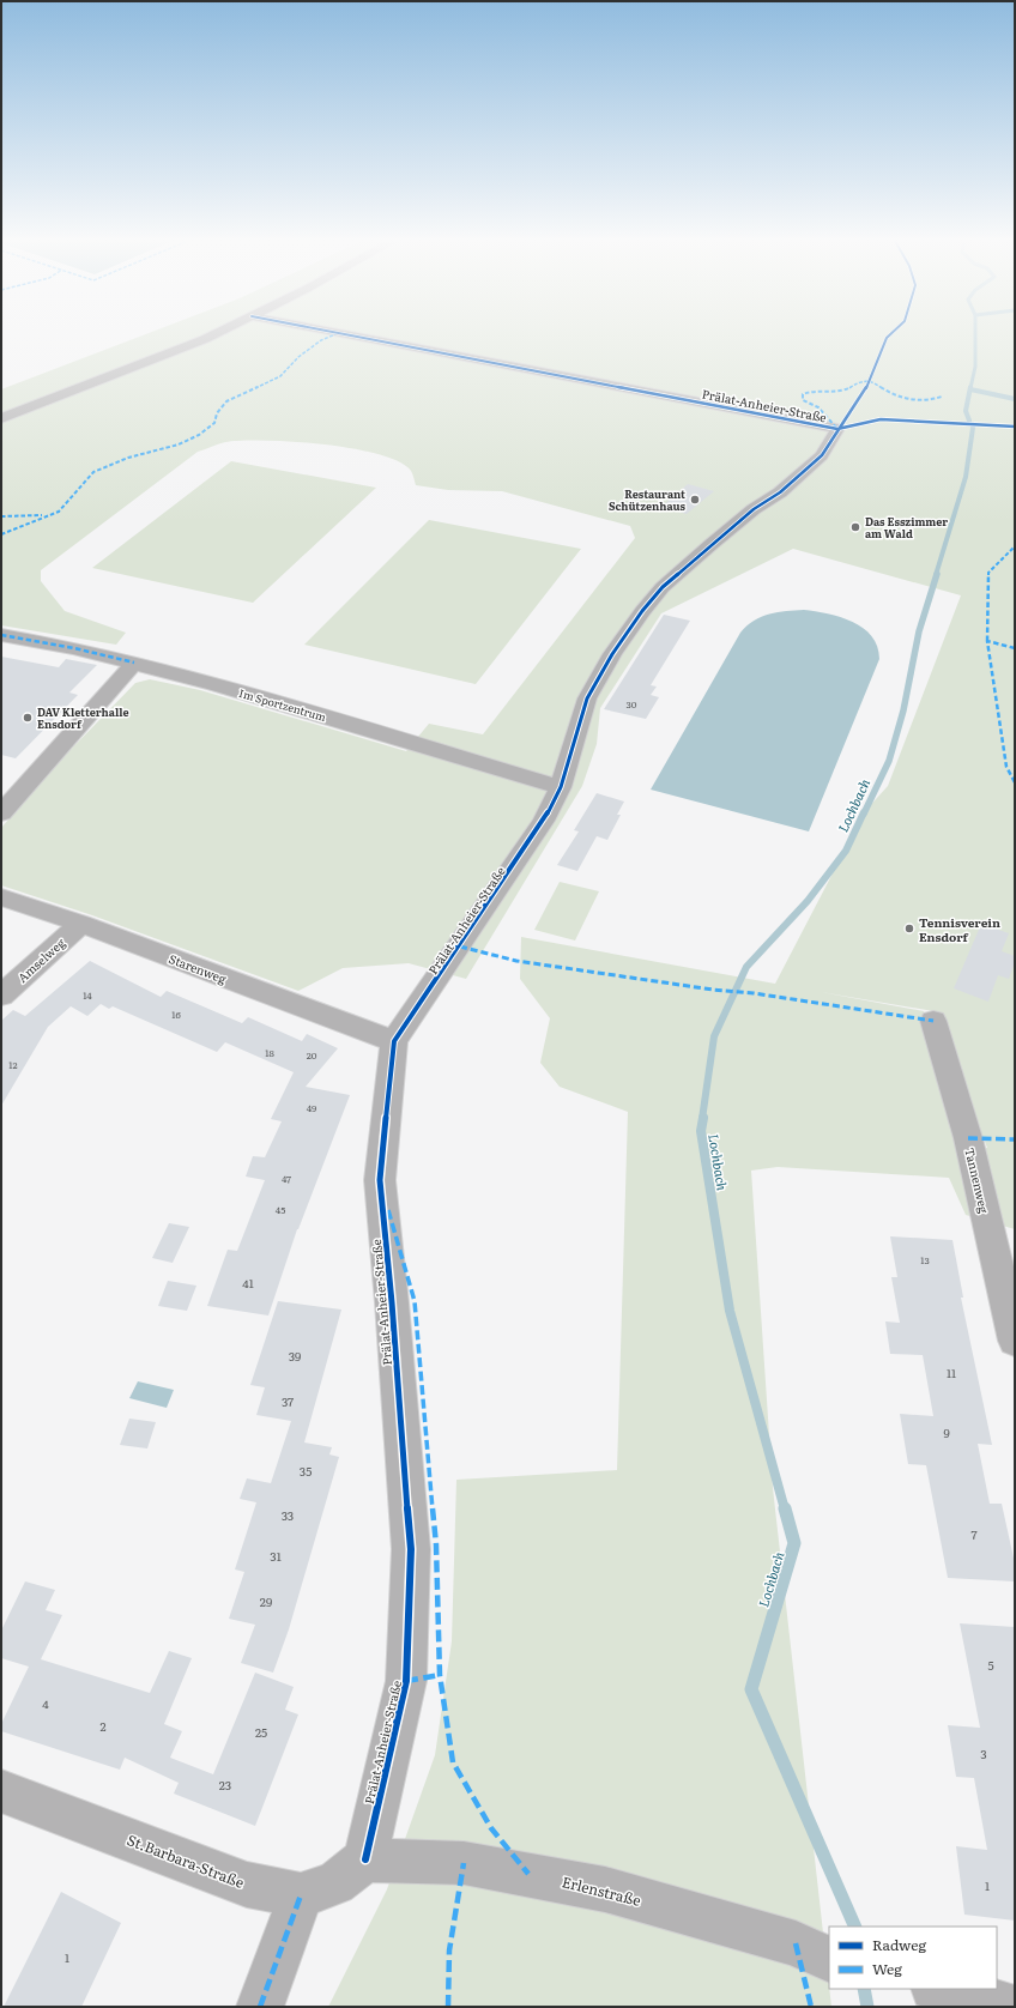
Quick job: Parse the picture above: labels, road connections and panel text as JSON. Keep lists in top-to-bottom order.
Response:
{
  "streets": {
    "street": [
      "Prälat-Anheier-Straße",
      "Im Sportzentrum",
      "Amselweg",
      "Starenweg",
      "Tannenweg",
      "St.Barbara-Straße",
      "Erlenstraße"
    ]
  },
  "crossings": [
    ["Prälat-Anheier-Straße", "Im Sportzentrum"],
    ["Prälat-Anheier-Straße", "Starenweg"],
    ["Prälat-Anheier-Straße", "Erlenstraße"],
    ["Amselweg", "Starenweg"]
  ],
  "water": ["Lochbach"],
  "places": [
    "Restaurant Schützenhaus",
    "Das Esszimmer am Wald",
    "DAV Kletterhalle Ensdorf",
    "Tennisverein Ensdorf"
  ],
  "house_numbers": [
    "30",
    "14",
    "16",
    "18",
    "20",
    "12",
    "49",
    "47",
    "45",
    "13",
    "41",
    "39",
    "11",
    "37",
    "9",
    "35",
    "33",
    "7",
    "31",
    "29",
    "5",
    "4",
    "2",
    "25",
    "3",
    "23",
    "1",
    "1"
  ],
  "legend": ["Radweg", "Weg"]
}
